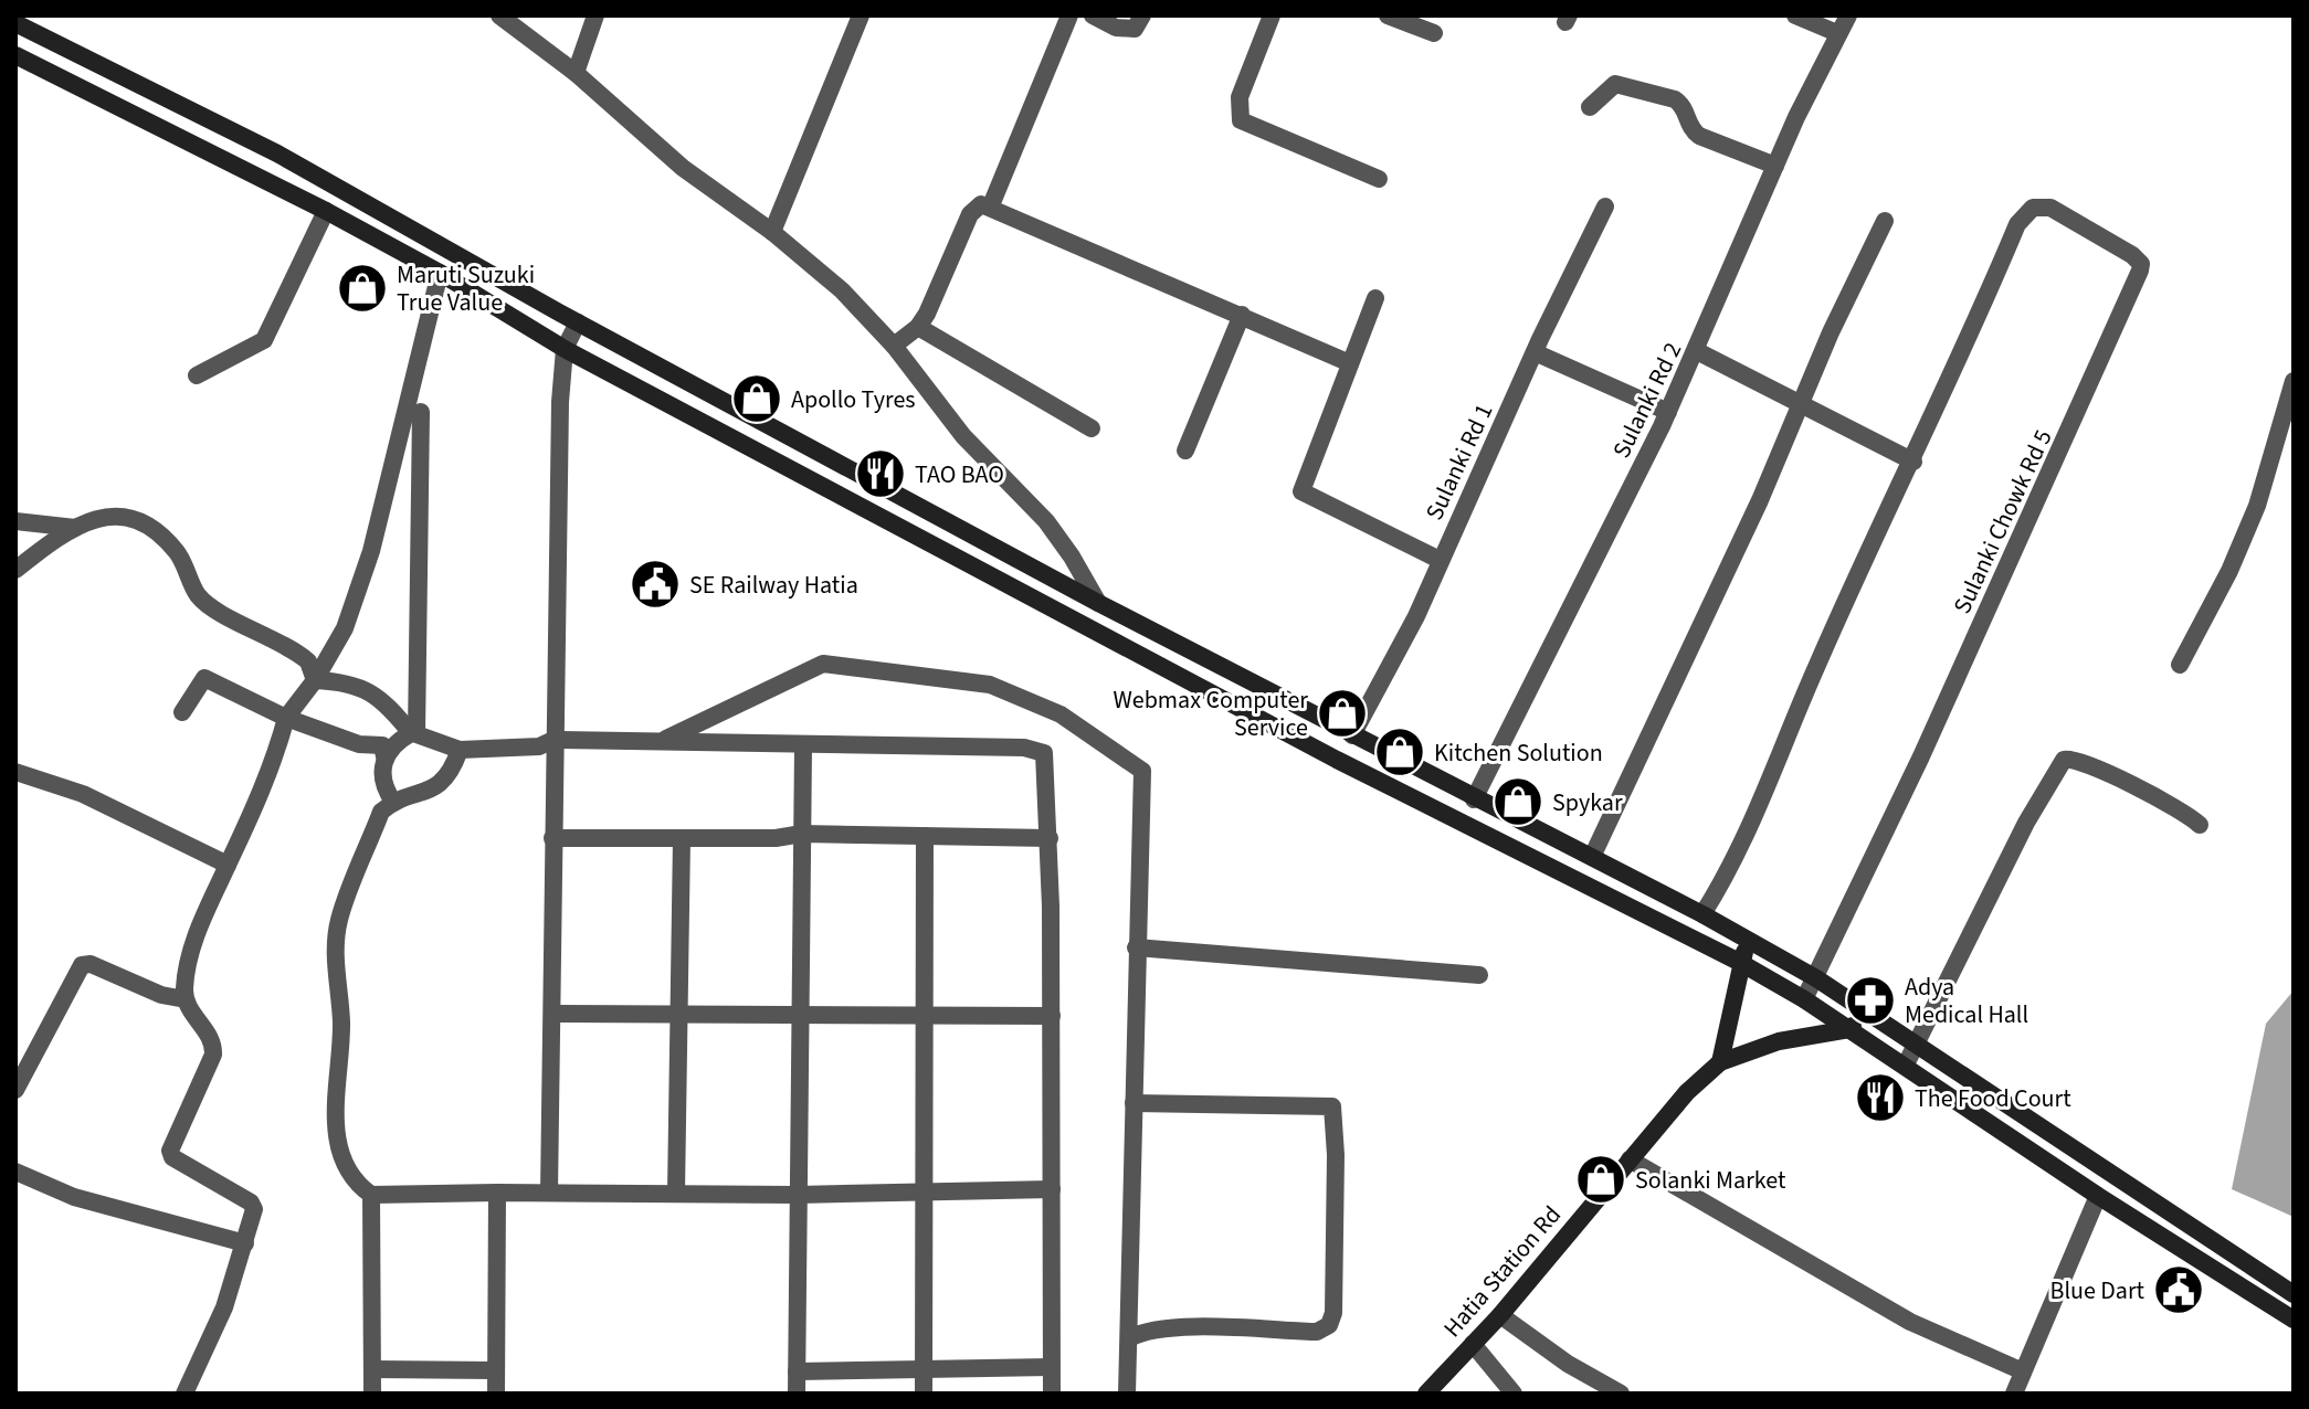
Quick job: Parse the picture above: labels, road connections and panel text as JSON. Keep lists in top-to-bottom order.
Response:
{
  "streets": {
    "main road": ["Hatia Station Rd"],
    "street": ["Sulanki Rd 2", "Sulanki Rd 1", "Sulanki Chowk Rd 5"]
  },
  "places": {
    "shop": [
      "Maruti Suzuki True Value",
      "Apollo Tyres",
      "Webmax Computer Service",
      "Kitchen Solution",
      "Spykar",
      "Solanki Market"
    ],
    "restaurant": ["TAO BAO", "The Food Court"],
    "public building": ["SE Railway Hatia", "Blue Dart"],
    "pharmacy": ["Adya Medical Hall"]
  }
}
